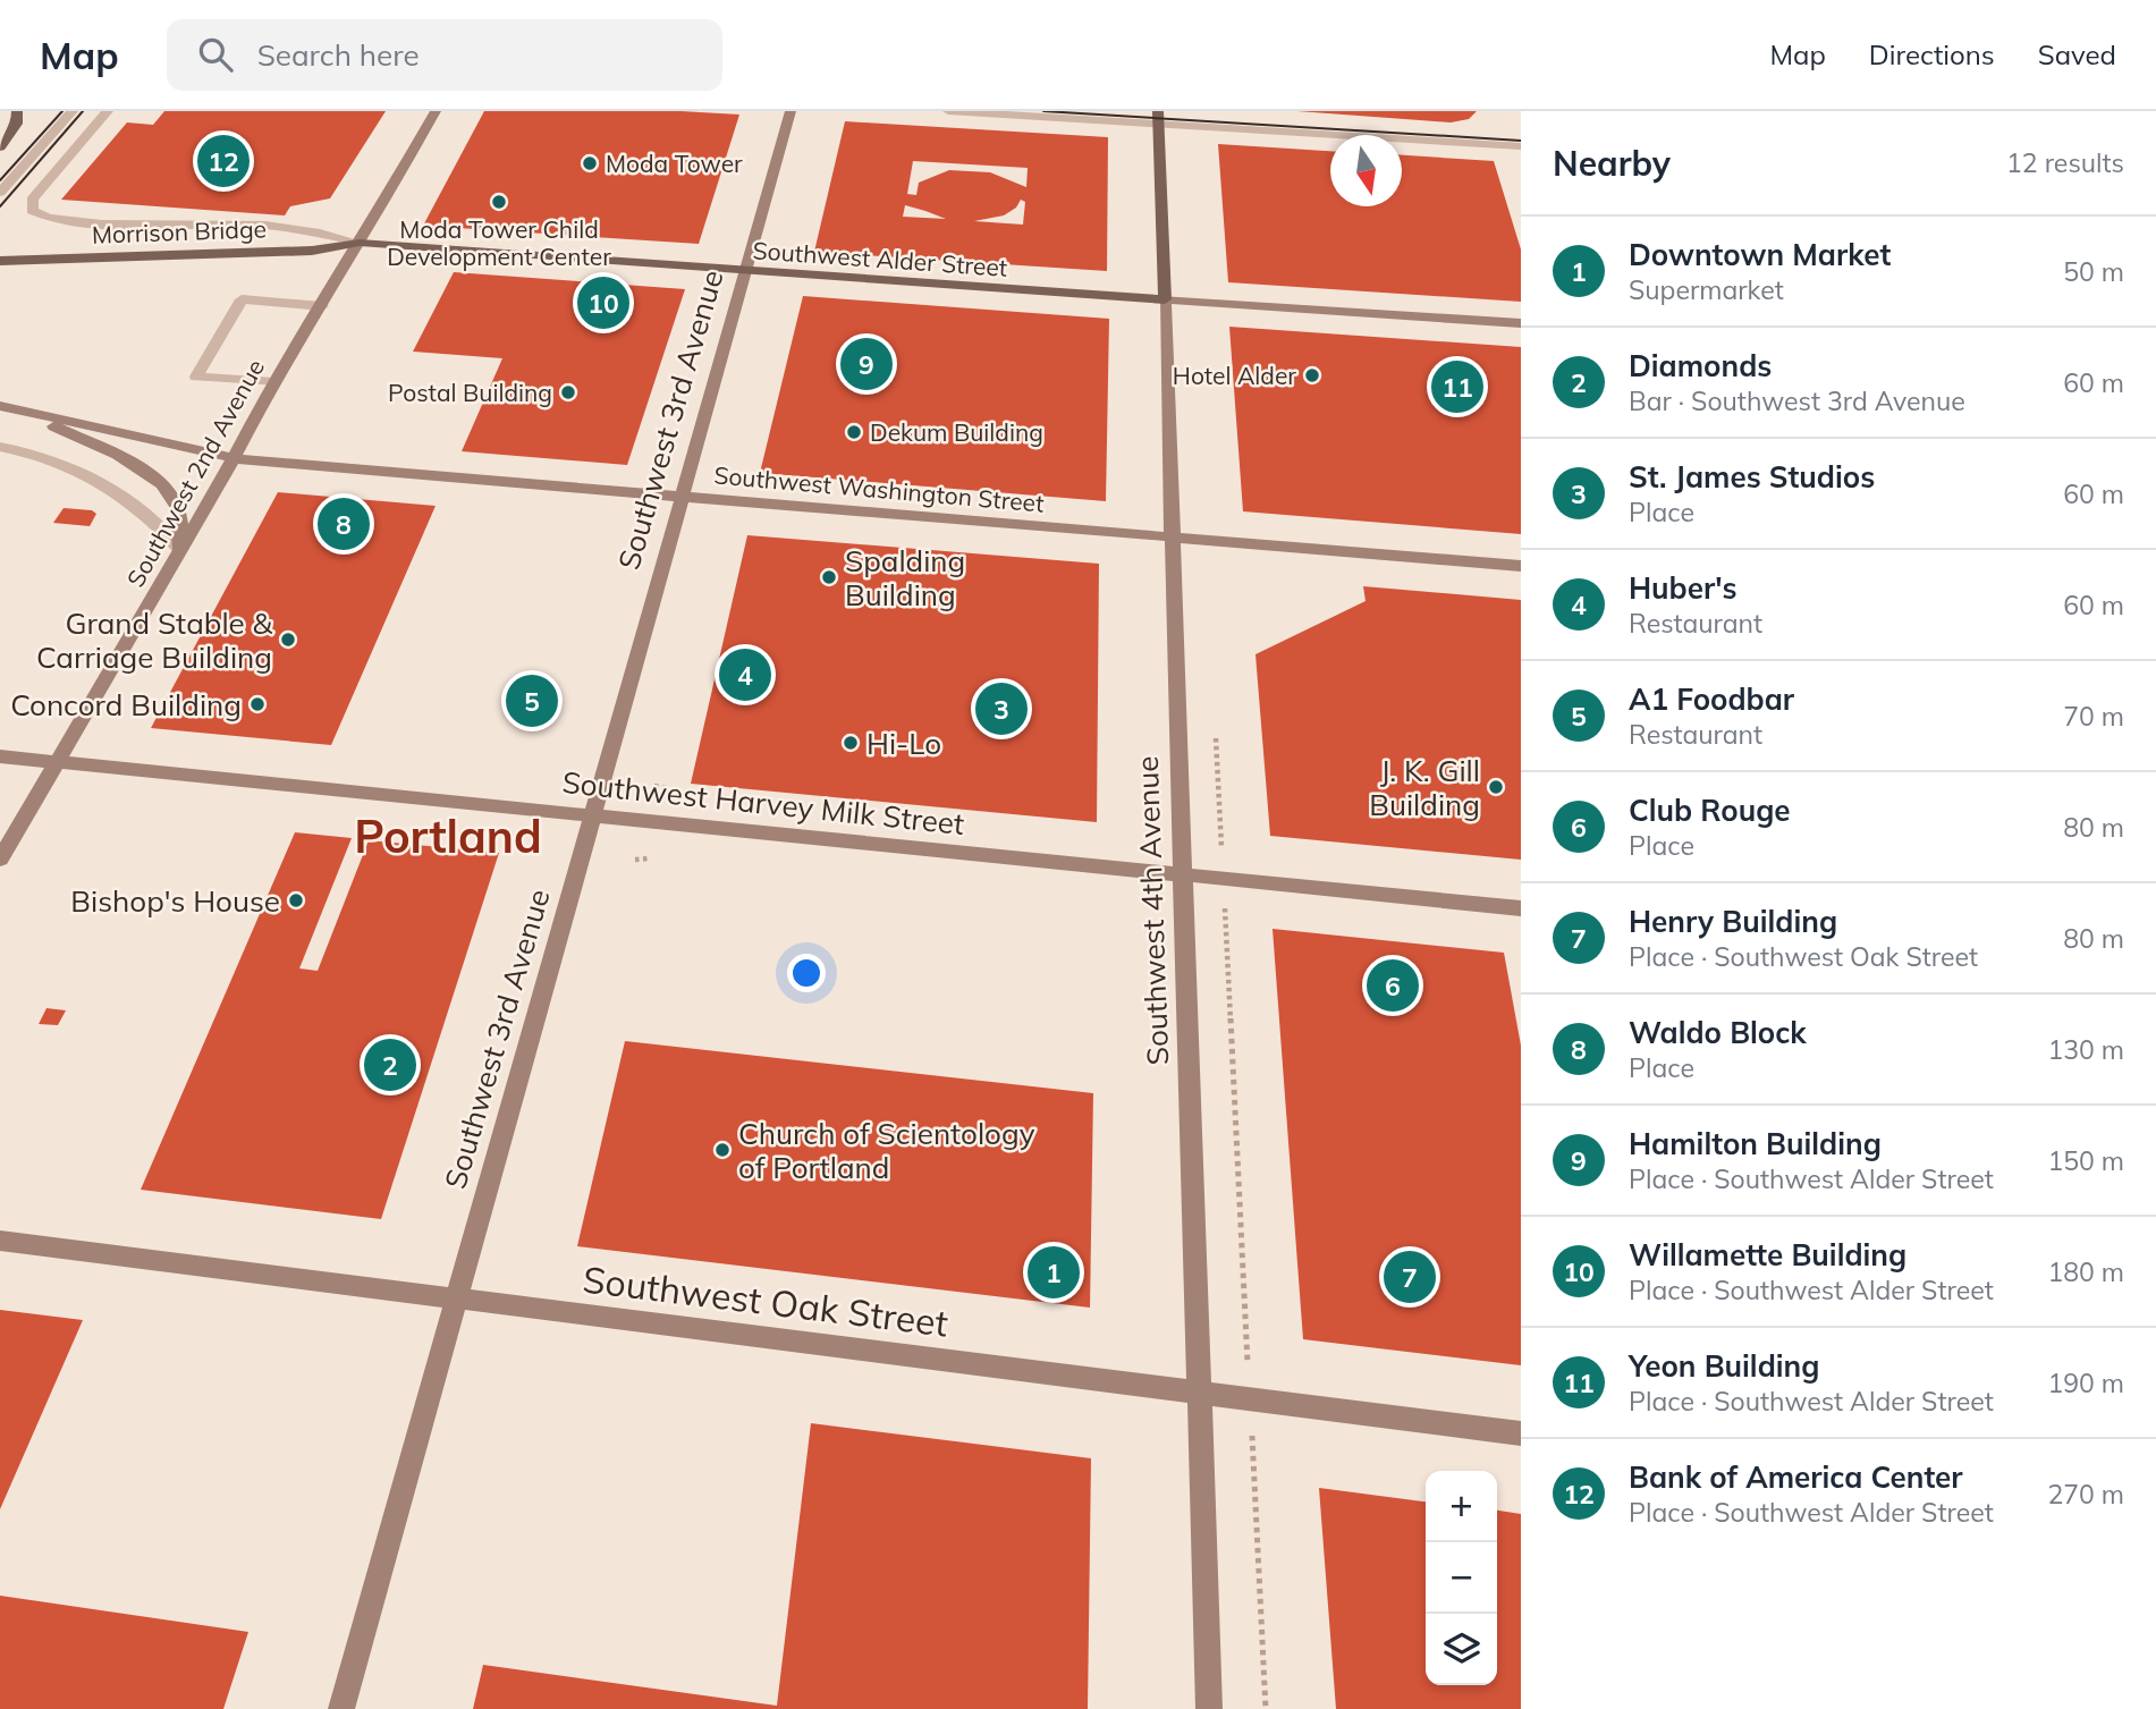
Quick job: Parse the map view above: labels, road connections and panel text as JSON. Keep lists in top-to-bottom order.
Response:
{
  "streets": {
    "main road": [
      "Morrison Bridge",
      "Southwest Alder Street",
      "Southwest 3rd Avenue",
      "Southwest 2nd Avenue",
      "Southwest Washington Street",
      "Southwest Harvey Milk Street",
      "Southwest 4th Avenue",
      "Southwest Oak Street"
    ]
  },
  "crossings": [
    ["Morrison Bridge", "Southwest Alder Street"],
    ["Morrison Bridge", "Southwest 2nd Avenue"],
    ["Southwest Alder Street", "Southwest 3rd Avenue"],
    ["Southwest Alder Street", "Southwest 2nd Avenue"],
    ["Southwest Alder Street", "Southwest 4th Avenue"],
    ["Southwest 3rd Avenue", "Southwest Washington Street"],
    ["Southwest 3rd Avenue", "Southwest Harvey Milk Street"],
    ["Southwest 3rd Avenue", "Southwest Oak Street"],
    ["Southwest 2nd Avenue", "Southwest Washington Street"],
    ["Southwest 2nd Avenue", "Southwest Harvey Milk Street"],
    ["Southwest Washington Street", "Southwest 4th Avenue"],
    ["Southwest Harvey Milk Street", "Southwest 4th Avenue"],
    ["Southwest 4th Avenue", "Southwest Oak Street"]
  ],
  "districts": ["Portland"],
  "places": [
    "Moda Tower",
    "Moda Tower Child Development Center",
    "Hotel Alder",
    "Postal Building",
    "Dekum Building",
    "Spalding Building",
    "Grand Stable & Carriage Building",
    "Concord Building",
    "Hi-Lo",
    "J. K. Gill Building",
    "Bishop's House",
    "Church of Scientology of Portland"
  ],
  "north": "bottom",
  "page": {
    "header": "Map",
    "search": "Search here",
    "nav": ["Map", "Directions", "Saved"],
    "heading": ["Nearby", "12 results"],
    "pins": [
      "12",
      "10",
      "9",
      "11",
      "8",
      "4",
      "5",
      "3",
      "6",
      "2",
      "1",
      "7"
    ],
    "list": [
      {
        "mark": "1",
        "name": "Downtown Market",
        "note": "Supermarket",
        "value": "50 m"
      },
      {
        "mark": "2",
        "name": "Diamonds",
        "note": "Bar · Southwest 3rd Avenue",
        "value": "60 m"
      },
      {
        "mark": "3",
        "name": "St. James Studios",
        "note": "Place",
        "value": "60 m"
      },
      {
        "mark": "4",
        "name": "Huber's",
        "note": "Restaurant",
        "value": "60 m"
      },
      {
        "mark": "5",
        "name": "A1 Foodbar",
        "note": "Restaurant",
        "value": "70 m"
      },
      {
        "mark": "6",
        "name": "Club Rouge",
        "note": "Place",
        "value": "80 m"
      },
      {
        "mark": "7",
        "name": "Henry Building",
        "note": "Place · Southwest Oak Street",
        "value": "80 m"
      },
      {
        "mark": "8",
        "name": "Waldo Block",
        "note": "Place",
        "value": "130 m"
      },
      {
        "mark": "9",
        "name": "Hamilton Building",
        "note": "Place · Southwest Alder Street",
        "value": "150 m"
      },
      {
        "mark": "10",
        "name": "Willamette Building",
        "note": "Place · Southwest Alder Street",
        "value": "180 m"
      },
      {
        "mark": "11",
        "name": "Yeon Building",
        "note": "Place · Southwest Alder Street",
        "value": "190 m"
      },
      {
        "mark": "12",
        "name": "Bank of America Center",
        "note": "Place · Southwest Alder Street",
        "value": "270 m"
      }
    ],
    "map_buttons": ["+", "−"]
  }
}
